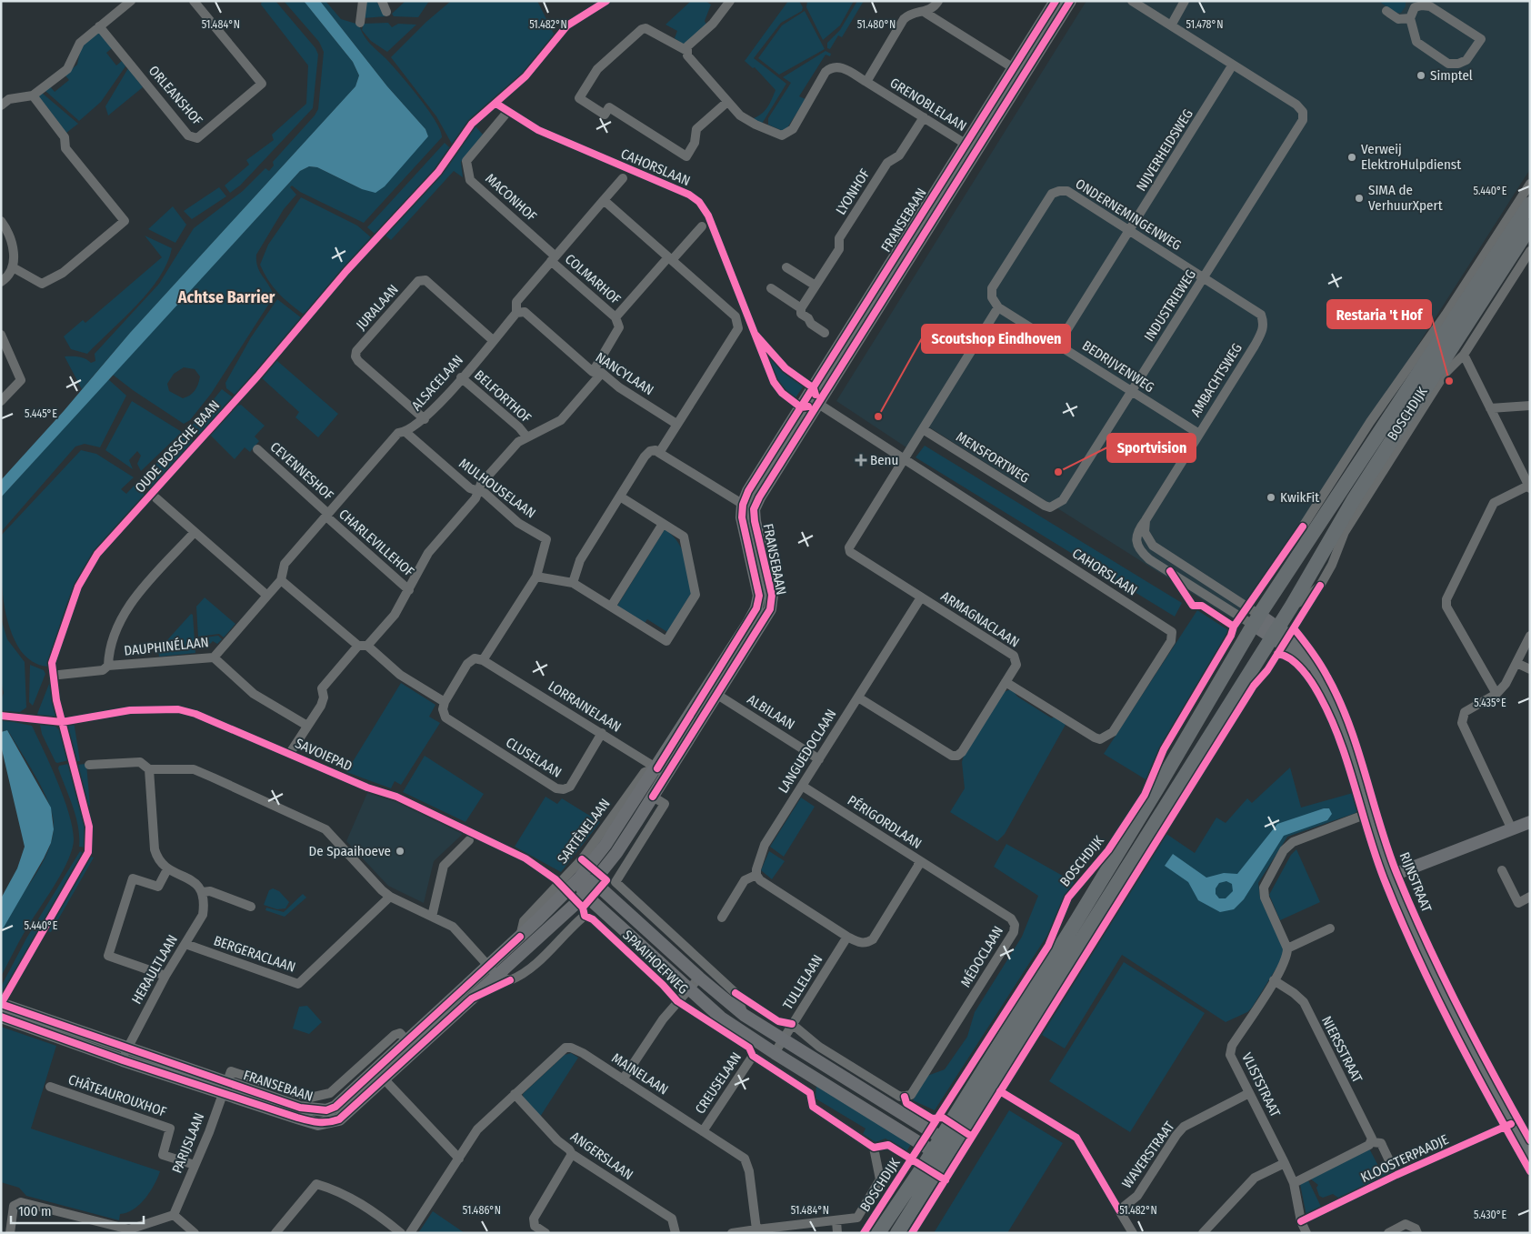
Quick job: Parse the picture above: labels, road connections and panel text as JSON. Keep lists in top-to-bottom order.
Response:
{
  "streets": {
    "main road": ["BOSCHDIJK"],
    "street": [
      "ORLEANSHOF",
      "GRENOBLELAAN",
      "NIJVERHEIDSWEG",
      "CAHORSLAAN",
      "LYONHOF",
      "MACONHOF",
      "ONDERNEMINGENWEG",
      "FRANSEBAAN",
      "COLMARHOF",
      "INDUSTRIEWEG",
      "JURALAAN",
      "BEDRIJVENWEG",
      "NANCYLAAN",
      "AMBACHTSWEG",
      "ALSACELAAN",
      "BELFORTHOF",
      "MENSFORTWEG",
      "CEVENNESHOF",
      "MULHOUSELAAN",
      "CHARLEVILLEHOF",
      "ARMAGNACLAAN",
      "DAUPHINÉLAAN",
      "LORRAINELAAN",
      "ALBILAAN",
      "LANGUEDOCLAAN",
      "CLUSELAAN",
      "PÉRIGORDLAAN",
      "SARTÈNELAAN",
      "RIJNSTRAAT",
      "BERGERACLAAN",
      "MÉDOCLAAN",
      "SPAAIHOEFWEG",
      "HERAULTLAAN",
      "TULLELAAN",
      "NIERSSTRAAT",
      "MAINELAAN",
      "CREUSELAAN",
      "VLISTSTRAAT",
      "CHÂTEAUROUXHOF",
      "PARIJSLAAN",
      "WAVERSTRAAT",
      "ANGERSLAAN"
    ],
    "cycle path": ["OUDE BOSSCHE BAAN", "SAVOIEPAD", "KLOOSTERPAADJE"]
  },
  "crossings": [
    ["GRENOBLELAAN", "LYONHOF"],
    ["GRENOBLELAAN", "FRANSEBAAN"],
    ["NIJVERHEIDSWEG", "ONDERNEMINGENWEG"],
    ["NIJVERHEIDSWEG", "INDUSTRIEWEG"],
    ["NIJVERHEIDSWEG", "BEDRIJVENWEG"],
    ["CAHORSLAAN", "FRANSEBAAN"],
    ["CAHORSLAAN", "ARMAGNACLAAN"],
    ["MACONHOF", "COLMARHOF"],
    ["MACONHOF", "ALSACELAAN"],
    ["ONDERNEMINGENWEG", "INDUSTRIEWEG"],
    ["ONDERNEMINGENWEG", "BEDRIJVENWEG"],
    ["ONDERNEMINGENWEG", "AMBACHTSWEG"],
    ["FRANSEBAAN", "LORRAINELAAN"],
    ["FRANSEBAAN", "ALBILAAN"],
    ["FRANSEBAAN", "SARTÈNELAAN"],
    ["FRANSEBAAN", "SPAAIHOEFWEG"],
    ["FRANSEBAAN", "HERAULTLAAN"],
    ["FRANSEBAAN", "PARIJSLAAN"],
    ["COLMARHOF", "NANCYLAAN"],
    ["COLMARHOF", "ALSACELAAN"],
    ["COLMARHOF", "BELFORTHOF"],
    ["INDUSTRIEWEG", "BEDRIJVENWEG"],
    ["INDUSTRIEWEG", "MENSFORTWEG"],
    ["JURALAAN", "ALSACELAAN"],
    ["BEDRIJVENWEG", "AMBACHTSWEG"],
    ["NANCYLAAN", "ALSACELAAN"],
    ["NANCYLAAN", "BELFORTHOF"],
    ["AMBACHTSWEG", "BOSCHDIJK"],
    ["AMBACHTSWEG", "RIJNSTRAAT"],
    ["ALSACELAAN", "BELFORTHOF"],
    ["ALSACELAAN", "CEVENNESHOF"],
    ["ALSACELAAN", "MULHOUSELAAN"],
    ["ALSACELAAN", "CHARLEVILLEHOF"],
    ["ALSACELAAN", "DAUPHINÉLAAN"],
    ["BELFORTHOF", "MULHOUSELAAN"],
    ["BELFORTHOF", "CHARLEVILLEHOF"],
    ["BOSCHDIJK", "RIJNSTRAAT"],
    ["BOSCHDIJK", "SPAAIHOEFWEG"],
    ["CEVENNESHOF", "CHARLEVILLEHOF"],
    ["MULHOUSELAAN", "CHARLEVILLEHOF"],
    ["ARMAGNACLAAN", "LANGUEDOCLAAN"],
    ["LORRAINELAAN", "CLUSELAAN"],
    ["LORRAINELAAN", "SARTÈNELAAN"],
    ["ALBILAAN", "LANGUEDOCLAAN"],
    ["LANGUEDOCLAAN", "PÉRIGORDLAAN"],
    ["PÉRIGORDLAAN", "MÉDOCLAAN"],
    ["PÉRIGORDLAAN", "TULLELAAN"],
    ["BERGERACLAAN", "HERAULTLAAN"],
    ["MÉDOCLAAN", "TULLELAAN"],
    ["SPAAIHOEFWEG", "TULLELAAN"],
    ["NIERSSTRAAT", "VLISTSTRAAT"],
    ["MAINELAAN", "CREUSELAAN"],
    ["MAINELAAN", "ANGERSLAAN"],
    ["VLISTSTRAAT", "WAVERSTRAAT"],
    ["CHÂTEAUROUXHOF", "PARIJSLAAN"]
  ],
  "districts": ["Achtse Barrier"],
  "places": {
    "other": [
      "Simptel",
      "Verweij ElektroHulpdienst",
      "SIMA de VerhuurXpert",
      "Restaria 't Hof",
      "Scoutshop Eindhoven",
      "Sportvision",
      "KwikFit",
      "De Spaaihoeve"
    ],
    "health": ["Benu"]
  },
  "scale_bar": "100 m",
  "coordinates": [
    "51.484°N",
    "51.482°N",
    "51.480°N",
    "51.478°N",
    "5.440°E",
    "5.445°E",
    "5.435°E",
    "51.486°N",
    "5.430°E"
  ]
}
